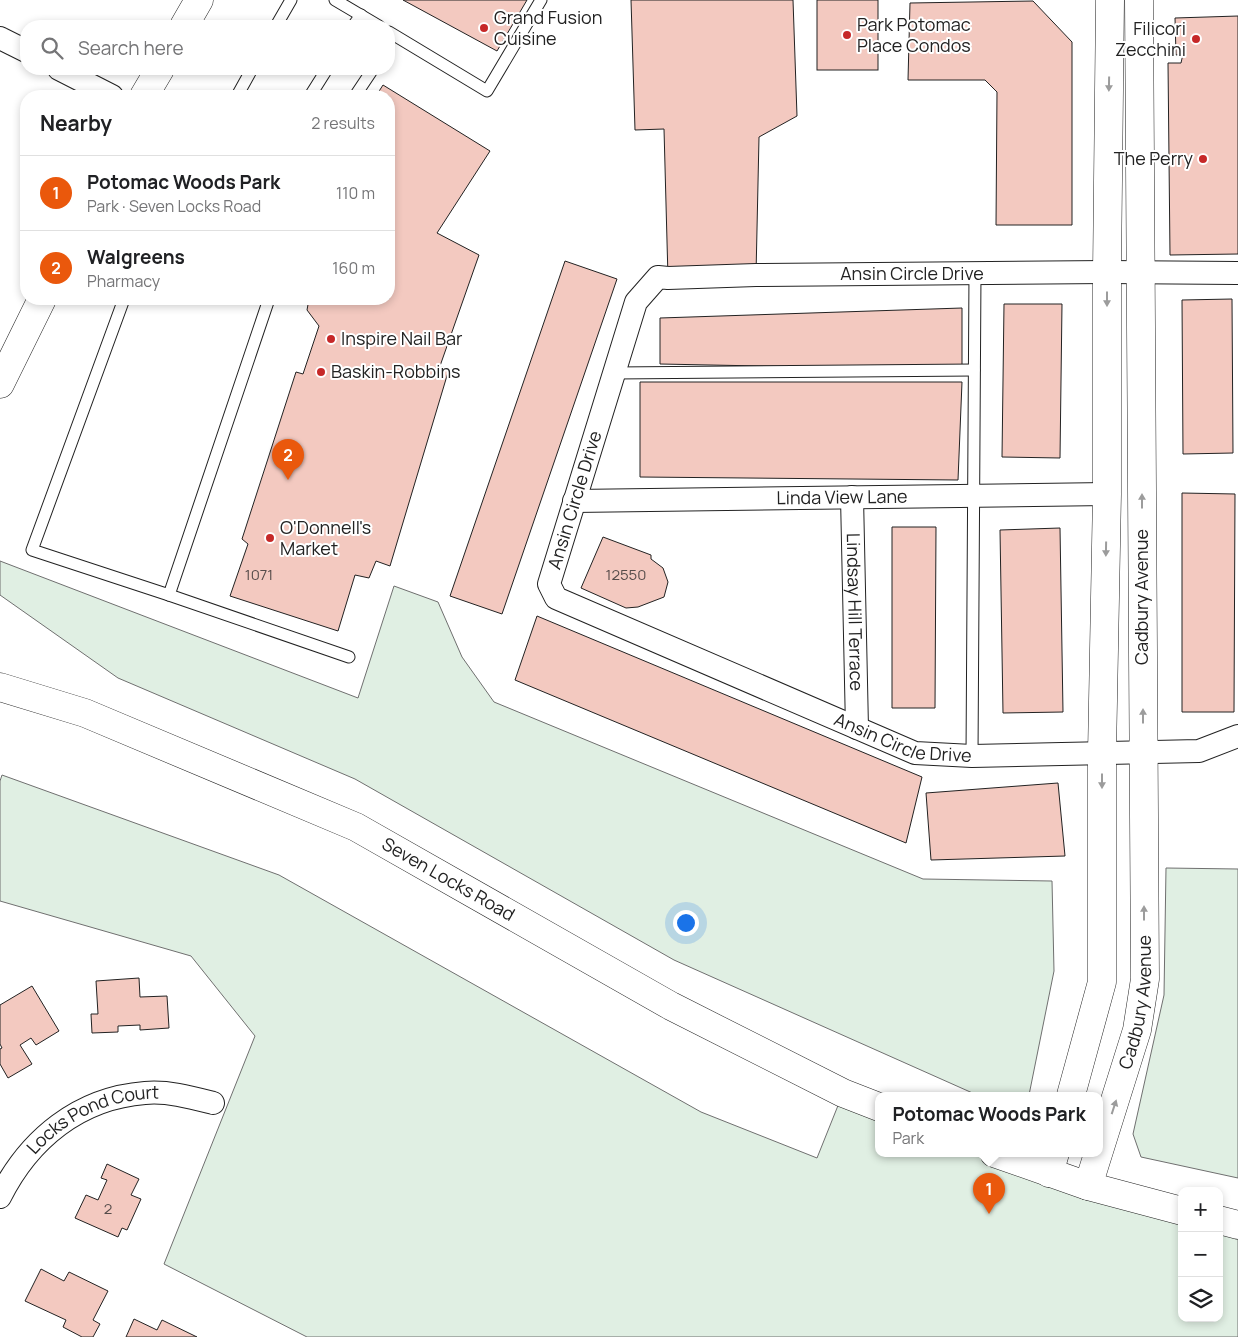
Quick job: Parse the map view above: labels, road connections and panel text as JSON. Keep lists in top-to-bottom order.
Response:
{
  "streets": {
    "street": [
      "Ansin Circle Drive",
      "Linda View Lane",
      "Cadbury Avenue",
      "Lindsay Hill Terrace",
      "Seven Locks Road",
      "Locks Pond Court"
    ]
  },
  "crossings": [
    ["Ansin Circle Drive", "Linda View Lane"],
    ["Ansin Circle Drive", "Cadbury Avenue"],
    ["Ansin Circle Drive", "Lindsay Hill Terrace"],
    ["Linda View Lane", "Cadbury Avenue"],
    ["Linda View Lane", "Lindsay Hill Terrace"]
  ],
  "places": [
    "Grand Fusion Cuisine",
    "Park Potomac Place Condos",
    "Filicori Zecchini",
    "The Perry",
    "Inspire Nail Bar",
    "Baskin-Robbins",
    "O'Donnell's Market"
  ],
  "house_numbers": ["1071", "12550", "2"],
  "page": {
    "search": "Search here",
    "heading": ["Nearby", "2 results"],
    "list": [
      {
        "mark": "1",
        "name": "Potomac Woods Park",
        "note": "Park · Seven Locks Road",
        "value": "110 m"
      },
      {
        "mark": "2",
        "name": "Walgreens",
        "note": "Pharmacy",
        "value": "160 m"
      }
    ],
    "pins": ["2", "1"],
    "popup": ["Potomac Woods Park", "Park"],
    "map_buttons": ["+", "−"]
  }
}
